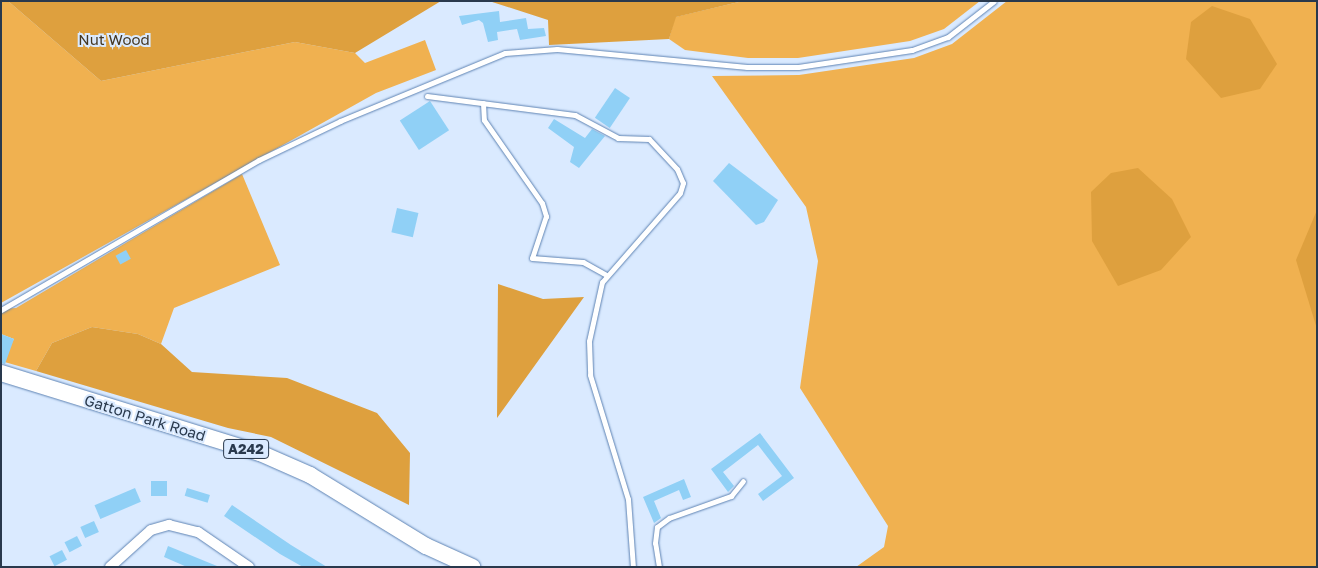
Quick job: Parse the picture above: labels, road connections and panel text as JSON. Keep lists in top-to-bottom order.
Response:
{
  "streets": {
    "main road": ["Gatton Park Road", "A242"]
  },
  "parks": ["Nut Wood"]
}
